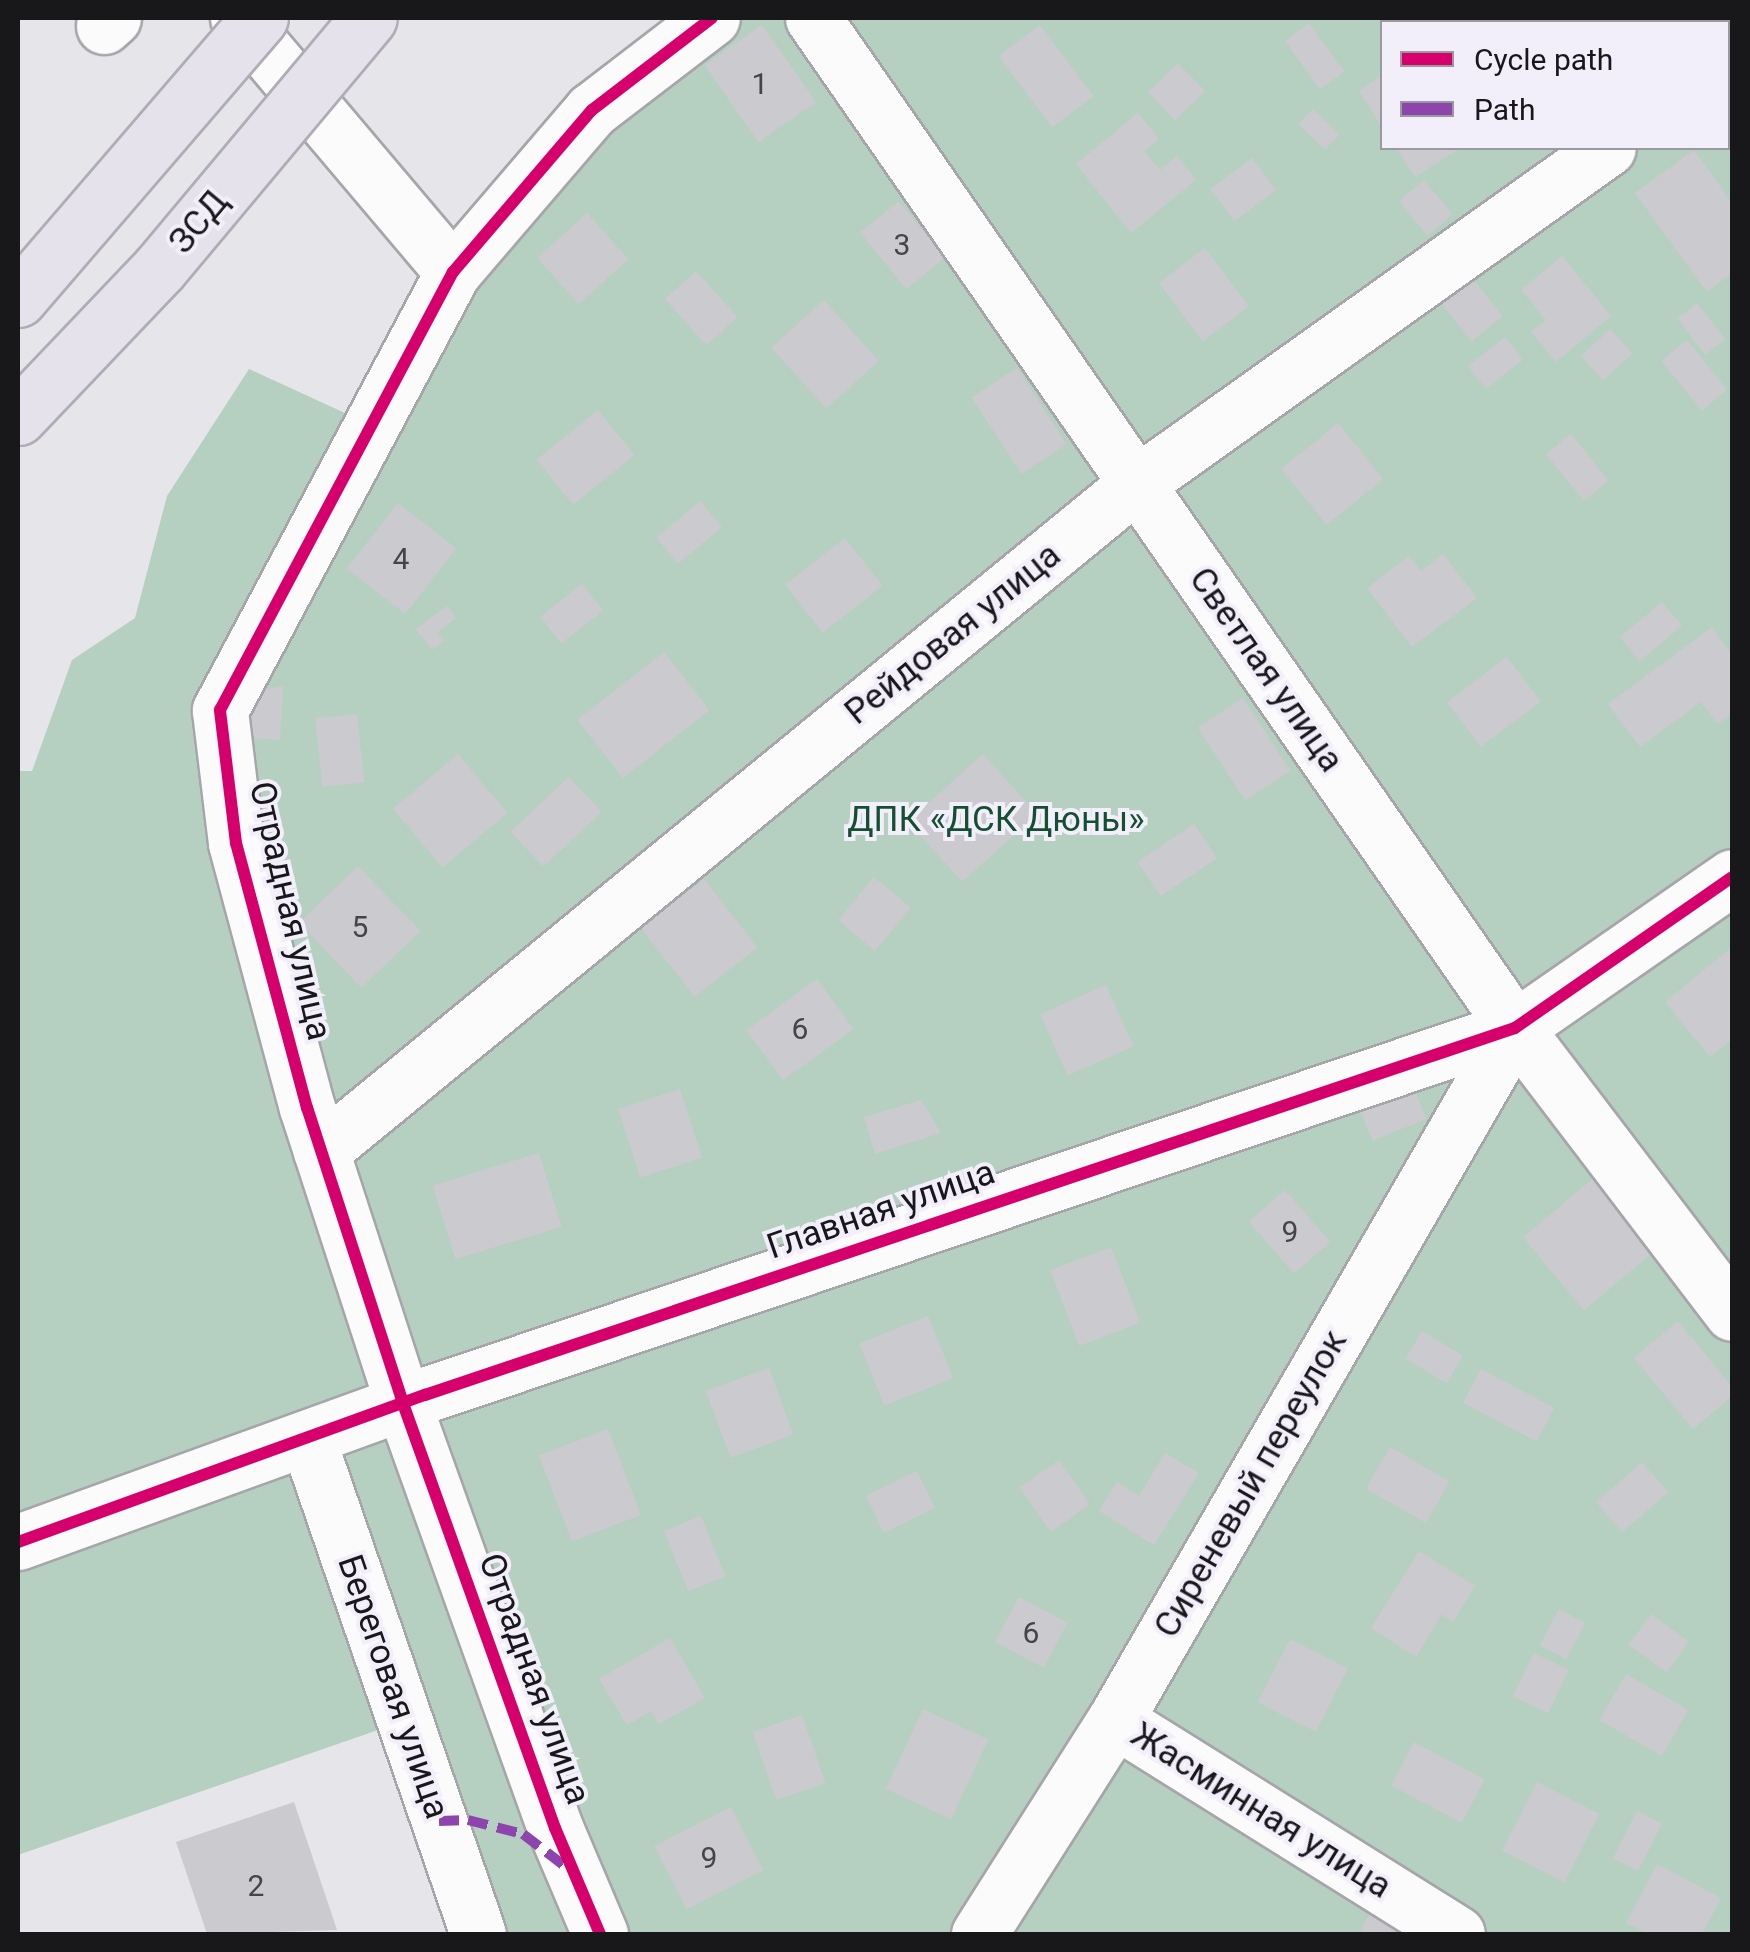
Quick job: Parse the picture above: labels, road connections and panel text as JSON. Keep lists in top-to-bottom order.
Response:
{
  "streets": {
    "highway": ["ЗСД"],
    "street": [
      "Рейдовая улица",
      "Светлая улица",
      "Отрадная улица",
      "Главная улица",
      "Сиреневый переулок",
      "Береговая улица",
      "Жасминная улица"
    ]
  },
  "crossings": [
    ["Рейдовая улица", "Светлая улица"],
    ["Рейдовая улица", "Отрадная улица"],
    ["Светлая улица", "Главная улица"],
    ["Светлая улица", "Сиреневый переулок"],
    ["Отрадная улица", "Главная улица"],
    ["Главная улица", "Сиреневый переулок"],
    ["Главная улица", "Береговая улица"],
    ["Сиреневый переулок", "Жасминная улица"]
  ],
  "parks": ["ДПК «ДСК Дюны»"],
  "house_numbers": [
    "1",
    "3",
    "4",
    "5",
    "6",
    "9",
    "6",
    "9",
    "2"
  ],
  "legend": ["Cycle path", "Path"]
}
